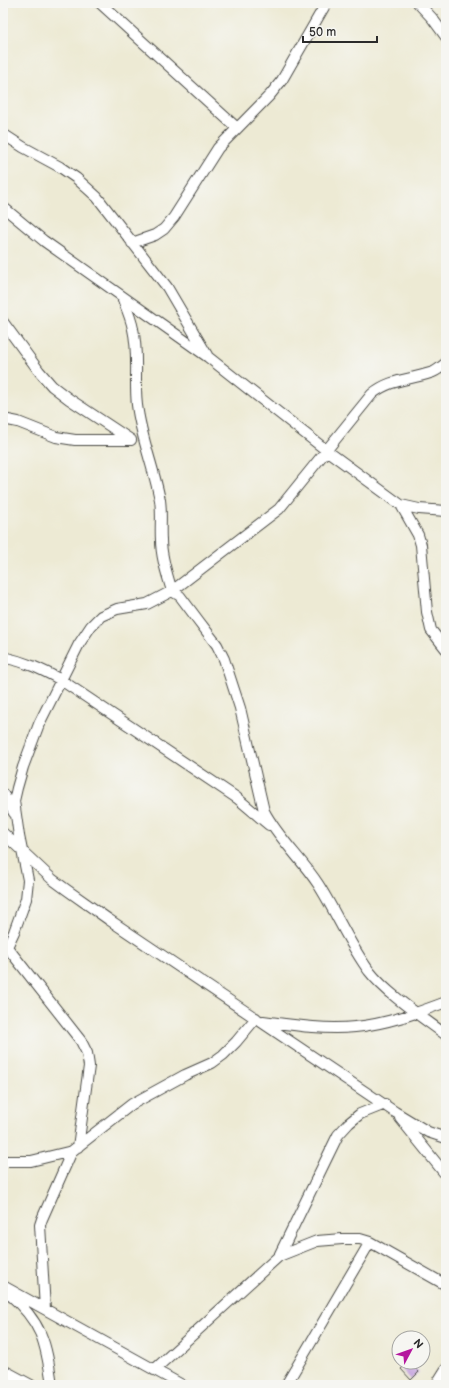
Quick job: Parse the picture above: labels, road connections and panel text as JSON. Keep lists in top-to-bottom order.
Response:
{
  "scale_bar": "50 m",
  "north": "top right"
}
